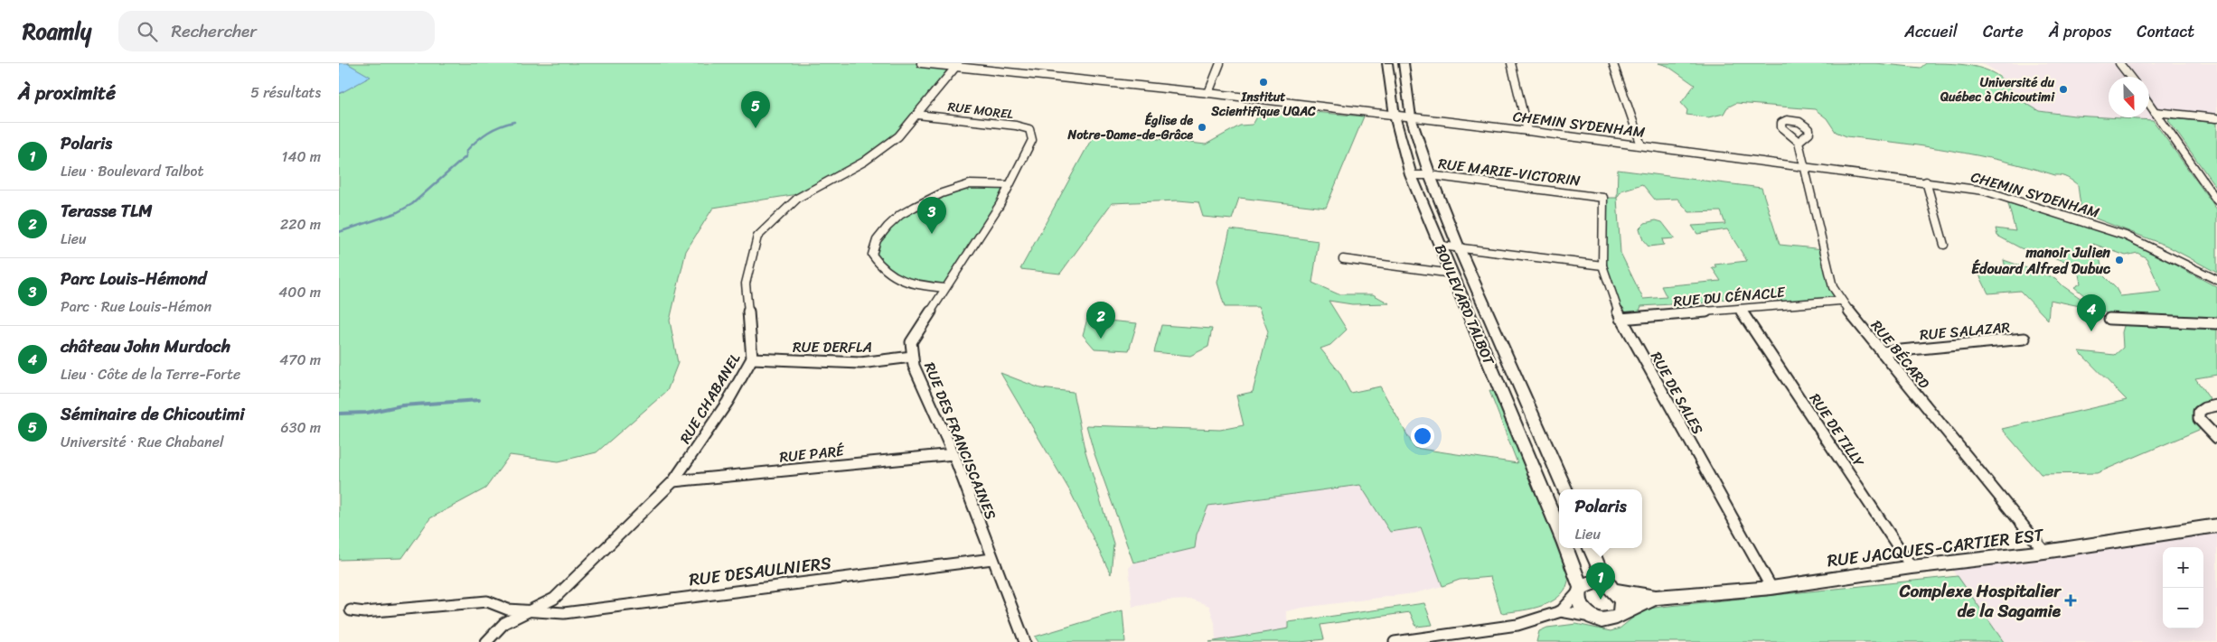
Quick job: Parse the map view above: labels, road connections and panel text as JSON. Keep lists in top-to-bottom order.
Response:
{
  "streets": {
    "main road": ["BOULEVARD TALBOT", "RUE JACQUES-CARTIER EST"],
    "street": [
      "RUE MOREL",
      "CHEMIN SYDENHAM",
      "RUE MARIE-VICTORIN",
      "RUE DU CÉNACLE",
      "RUE SALAZAR",
      "RUE DERFLA",
      "RUE BÉCARD",
      "RUE DE SALES",
      "RUE CHABANEL",
      "RUE DE TILLY",
      "RUE DES FRANCISCAINES",
      "RUE PARÉ",
      "RUE DESAULNIERS"
    ]
  },
  "crossings": [
    ["RUE MOREL", "RUE CHABANEL"],
    ["RUE MOREL", "RUE DES FRANCISCAINES"],
    ["CHEMIN SYDENHAM", "BOULEVARD TALBOT"],
    ["CHEMIN SYDENHAM", "RUE BÉCARD"],
    ["CHEMIN SYDENHAM", "RUE CHABANEL"],
    ["RUE MARIE-VICTORIN", "BOULEVARD TALBOT"],
    ["RUE MARIE-VICTORIN", "RUE DE SALES"],
    ["RUE DU CÉNACLE", "RUE BÉCARD"],
    ["RUE DU CÉNACLE", "RUE DE SALES"],
    ["RUE DU CÉNACLE", "RUE DE TILLY"],
    ["RUE SALAZAR", "RUE BÉCARD"],
    ["RUE DERFLA", "RUE CHABANEL"],
    ["RUE DERFLA", "RUE DES FRANCISCAINES"],
    ["RUE BÉCARD", "RUE JACQUES-CARTIER EST"],
    ["RUE DE SALES", "RUE JACQUES-CARTIER EST"],
    ["RUE CHABANEL", "RUE PARÉ"],
    ["RUE CHABANEL", "RUE DESAULNIERS"],
    ["RUE DE TILLY", "RUE JACQUES-CARTIER EST"],
    ["RUE DES FRANCISCAINES", "RUE PARÉ"],
    ["RUE DES FRANCISCAINES", "RUE DESAULNIERS"]
  ],
  "places": {
    "other": [
      "Institut Scientifique UQAC",
      "Université du Québec à Chicoutimi",
      "Église de Notre-Dame-de-Grâce",
      "manoir Julien Édouard Alfred Dubuc"
    ],
    "health": ["Complexe Hospitalier de la Sagamie"]
  },
  "north": "bottom",
  "page": {
    "header": "Roamly",
    "search": "Rechercher",
    "nav": [
      "Accueil",
      "Carte",
      "À propos",
      "Contact"
    ],
    "heading": ["À proximité", "5 résultats"],
    "pins": [
      "5",
      "3",
      "4",
      "2",
      "1"
    ],
    "list": [
      {
        "mark": "1",
        "name": "Polaris",
        "note": "Lieu · Boulevard Talbot",
        "value": "140 m"
      },
      {
        "mark": "2",
        "name": "Terasse TLM",
        "note": "Lieu",
        "value": "220 m"
      },
      {
        "mark": "3",
        "name": "Parc Louis-Hémond",
        "note": "Parc · Rue Louis-Hémon",
        "value": "400 m"
      },
      {
        "mark": "4",
        "name": "château John Murdoch",
        "note": "Lieu · Côte de la Terre-Forte",
        "value": "470 m"
      },
      {
        "mark": "5",
        "name": "Séminaire de Chicoutimi",
        "note": "Université · Rue Chabanel",
        "value": "630 m"
      }
    ],
    "popup": ["Polaris", "Lieu"],
    "map_buttons": ["+", "−"]
  }
}
